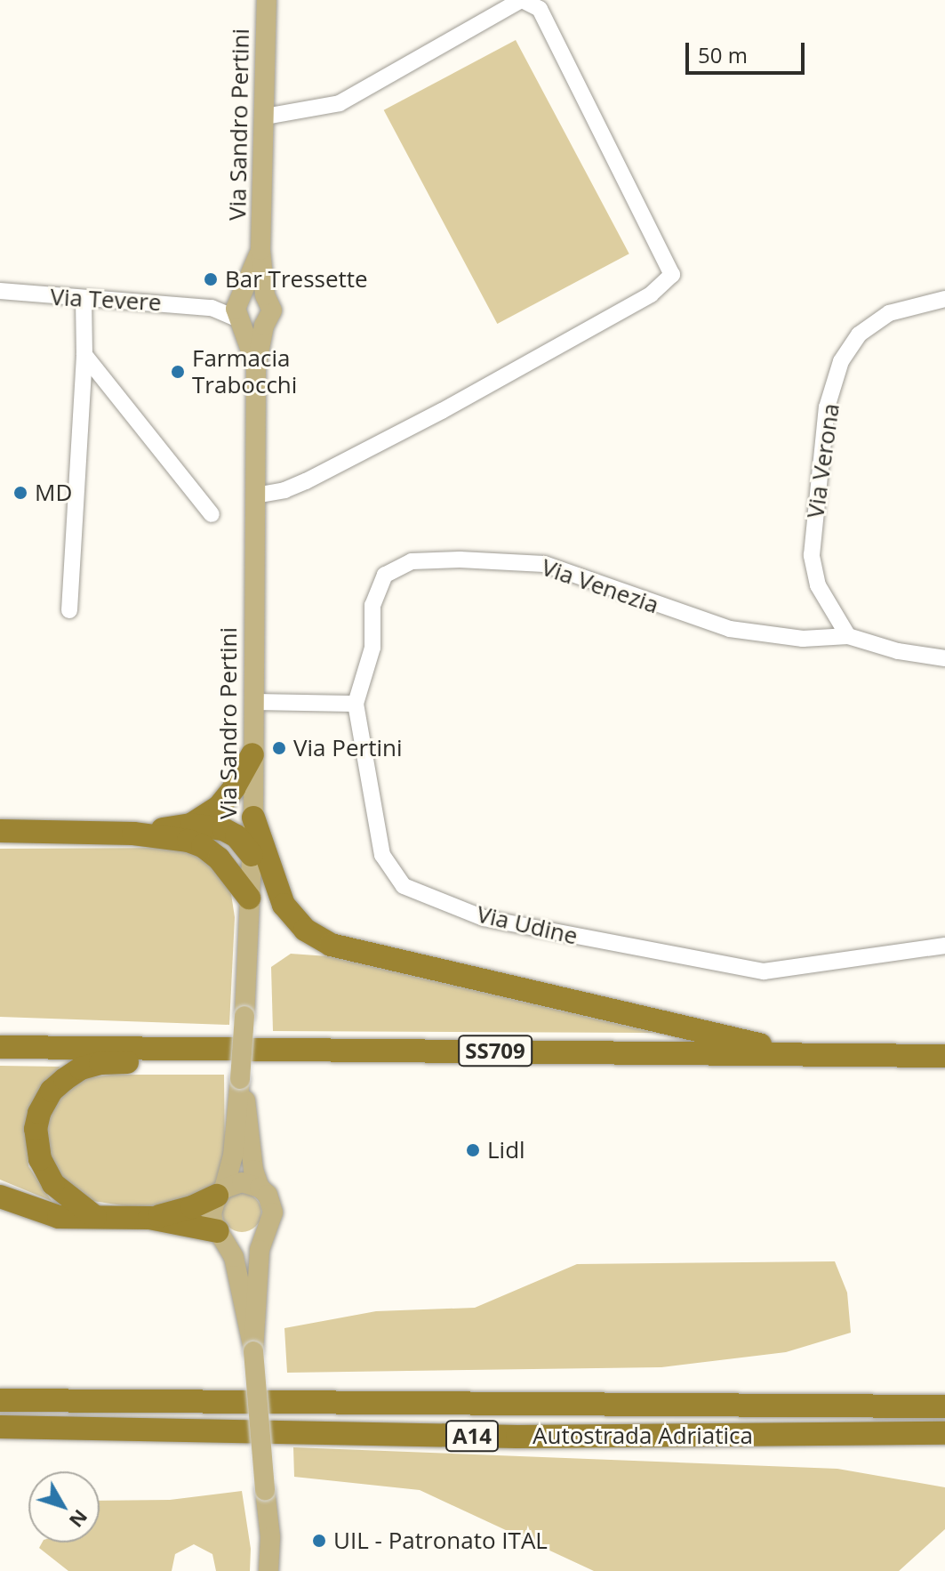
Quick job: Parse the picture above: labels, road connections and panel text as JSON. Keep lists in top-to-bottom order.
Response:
{
  "streets": {
    "highway": ["SS709", "A14", "Autostrada Adriatica"],
    "main road": ["Via Sandro Pertini"],
    "street": [
      "Via Tevere",
      "Via Verona",
      "Via Venezia",
      "Via Udine"
    ]
  },
  "crossings": [
    ["Via Sandro Pertini", "Via Tevere"],
    ["Via Verona", "Via Venezia"],
    ["Via Venezia", "Via Udine"]
  ],
  "places": [
    "Bar Tressette",
    "Farmacia Trabocchi",
    "MD",
    "Via Pertini",
    "Lidl",
    "UIL - Patronato ITAL"
  ],
  "scale_bar": "50 m",
  "north": "bottom right"
}
